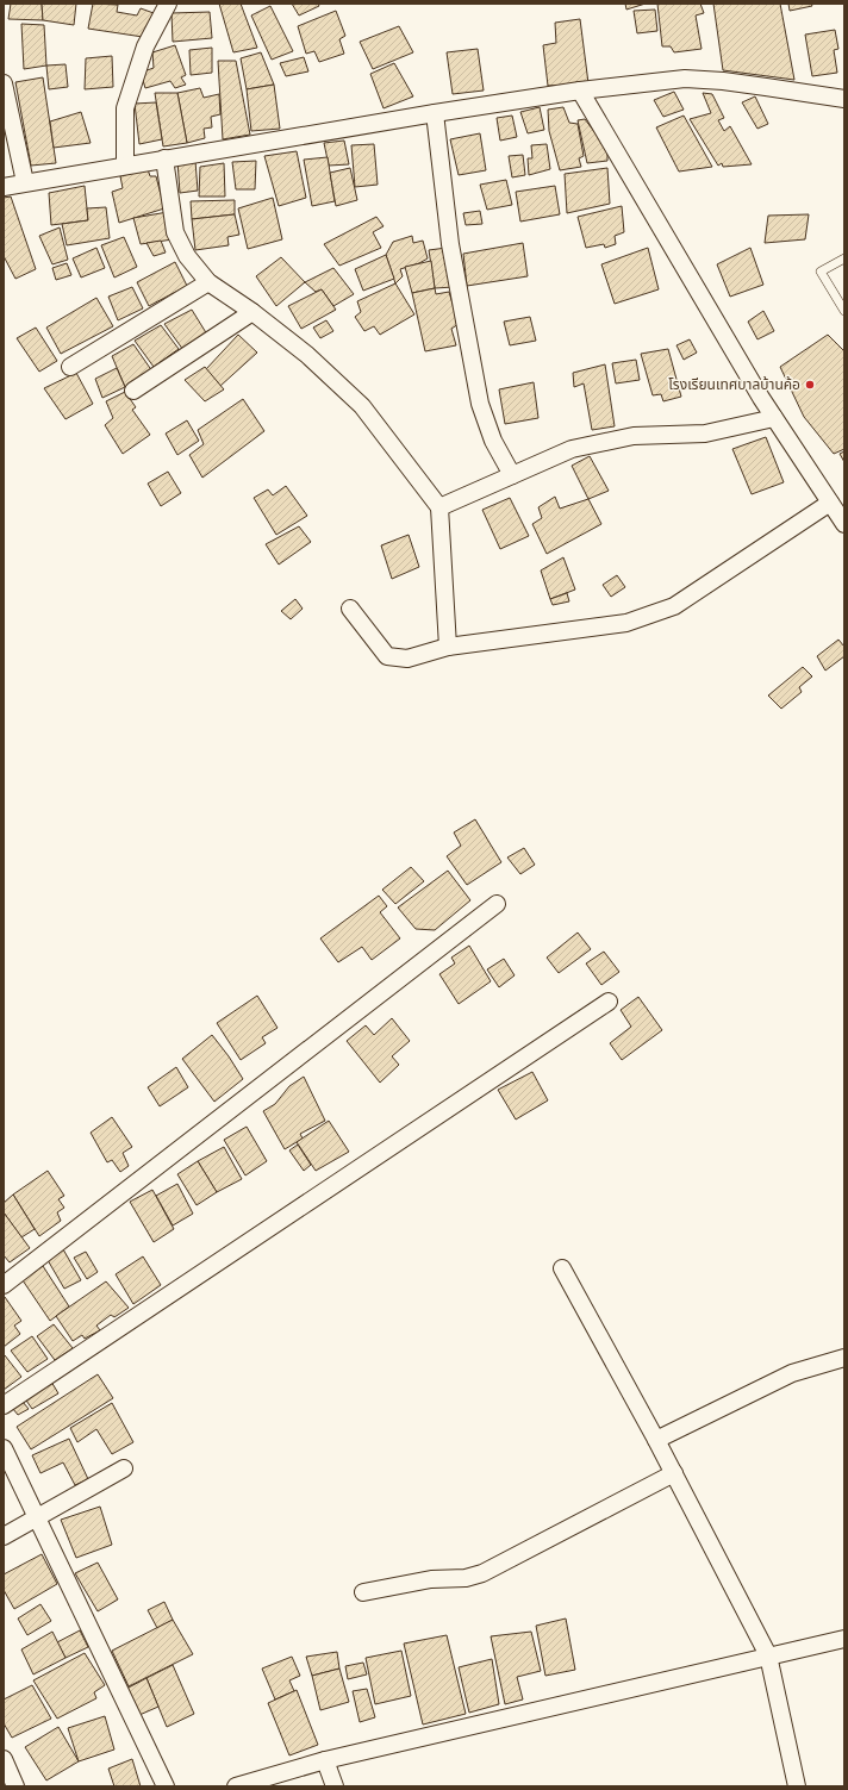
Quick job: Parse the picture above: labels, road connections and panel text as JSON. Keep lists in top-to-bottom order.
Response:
{
  "places": ["โรงเรียนเทศบาลบ้านค้อ"]
}
